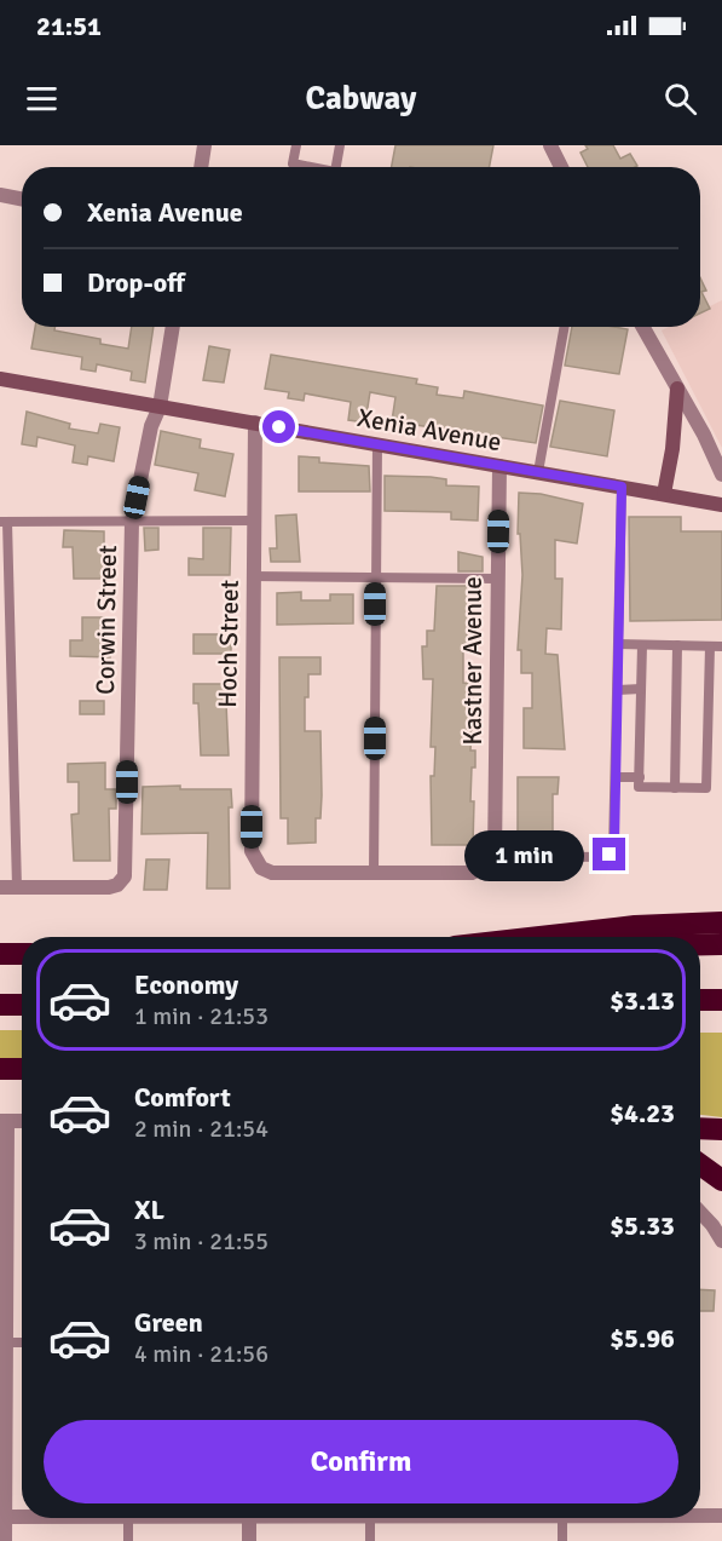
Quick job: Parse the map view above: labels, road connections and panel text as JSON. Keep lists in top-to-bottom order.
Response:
{
  "streets": {
    "street": [
      "Xenia Avenue",
      "Corwin Street",
      "Hoch Street",
      "Kastner Avenue"
    ]
  },
  "crossings": [
    ["Xenia Avenue", "Corwin Street"],
    ["Xenia Avenue", "Hoch Street"],
    ["Xenia Avenue", "Kastner Avenue"]
  ],
  "page": {
    "status": "21:51",
    "header": "Cabway",
    "banner": ["Xenia Avenue", "Drop-off"],
    "bubble": "1 min",
    "list": [
      {
        "name": "Economy",
        "note": "1 min · 21:53",
        "value": "$3.13"
      },
      {
        "name": "Comfort",
        "note": "2 min · 21:54",
        "value": "$4.23"
      },
      {
        "name": "XL",
        "note": "3 min · 21:55",
        "value": "$5.33"
      },
      {
        "name": "Green",
        "note": "4 min · 21:56",
        "value": "$5.96"
      }
    ],
    "buttons": "Confirm"
  }
}
